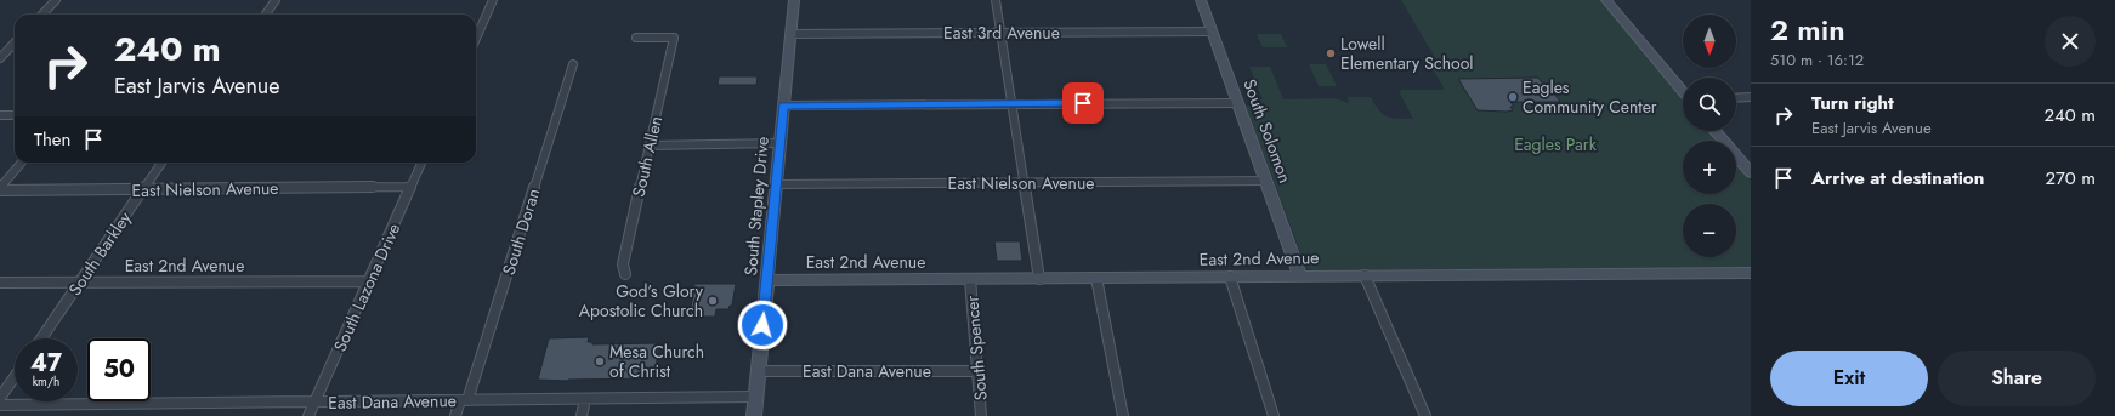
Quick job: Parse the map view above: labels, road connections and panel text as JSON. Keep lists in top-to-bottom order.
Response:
{
  "streets": {
    "street": [
      "East 3rd Avenue",
      "South Solomon",
      "South Allen",
      "East Nielson Avenue",
      "South Stapley Drive",
      "South Doran",
      "South Barkley",
      "East 2nd Avenue",
      "South Lazona Drive",
      "South Spencer",
      "East Dana Avenue"
    ]
  },
  "crossings": [
    ["East 3rd Avenue", "South Solomon"],
    ["East 3rd Avenue", "South Stapley Drive"],
    ["South Solomon", "East Nielson Avenue"],
    ["South Solomon", "East 2nd Avenue"],
    ["East Nielson Avenue", "South Stapley Drive"],
    ["East Nielson Avenue", "South Barkley"],
    ["East Nielson Avenue", "South Lazona Drive"],
    ["South Stapley Drive", "East 2nd Avenue"],
    ["South Stapley Drive", "East Dana Avenue"],
    ["South Doran", "East Dana Avenue"],
    ["South Barkley", "East 2nd Avenue"],
    ["East 2nd Avenue", "South Lazona Drive"],
    ["East 2nd Avenue", "South Spencer"],
    ["South Lazona Drive", "East Dana Avenue"],
    ["South Spencer", "East Dana Avenue"]
  ],
  "parks": ["Eagles Park"],
  "places": [
    "Lowell Elementary School",
    "Eagles Community Center",
    "God’s Glory Apostolic Church",
    "Mesa Church of Christ"
  ],
  "north": "bottom",
  "page": {
    "heading": ["2 min", "510 m · 16:12"],
    "map_buttons": ["+", "−"],
    "turn": ["240 m", "East Jarvis Avenue"],
    "list": [
      {
        "name": "Turn right",
        "note": "East Jarvis Avenue",
        "value": "240 m"
      },
      {
        "name": "Arrive at destination",
        "value": "270 m"
      }
    ],
    "then": "Then",
    "speed": "47 km/h",
    "limit": "50",
    "buttons": ["Exit", "Share"]
  }
}
